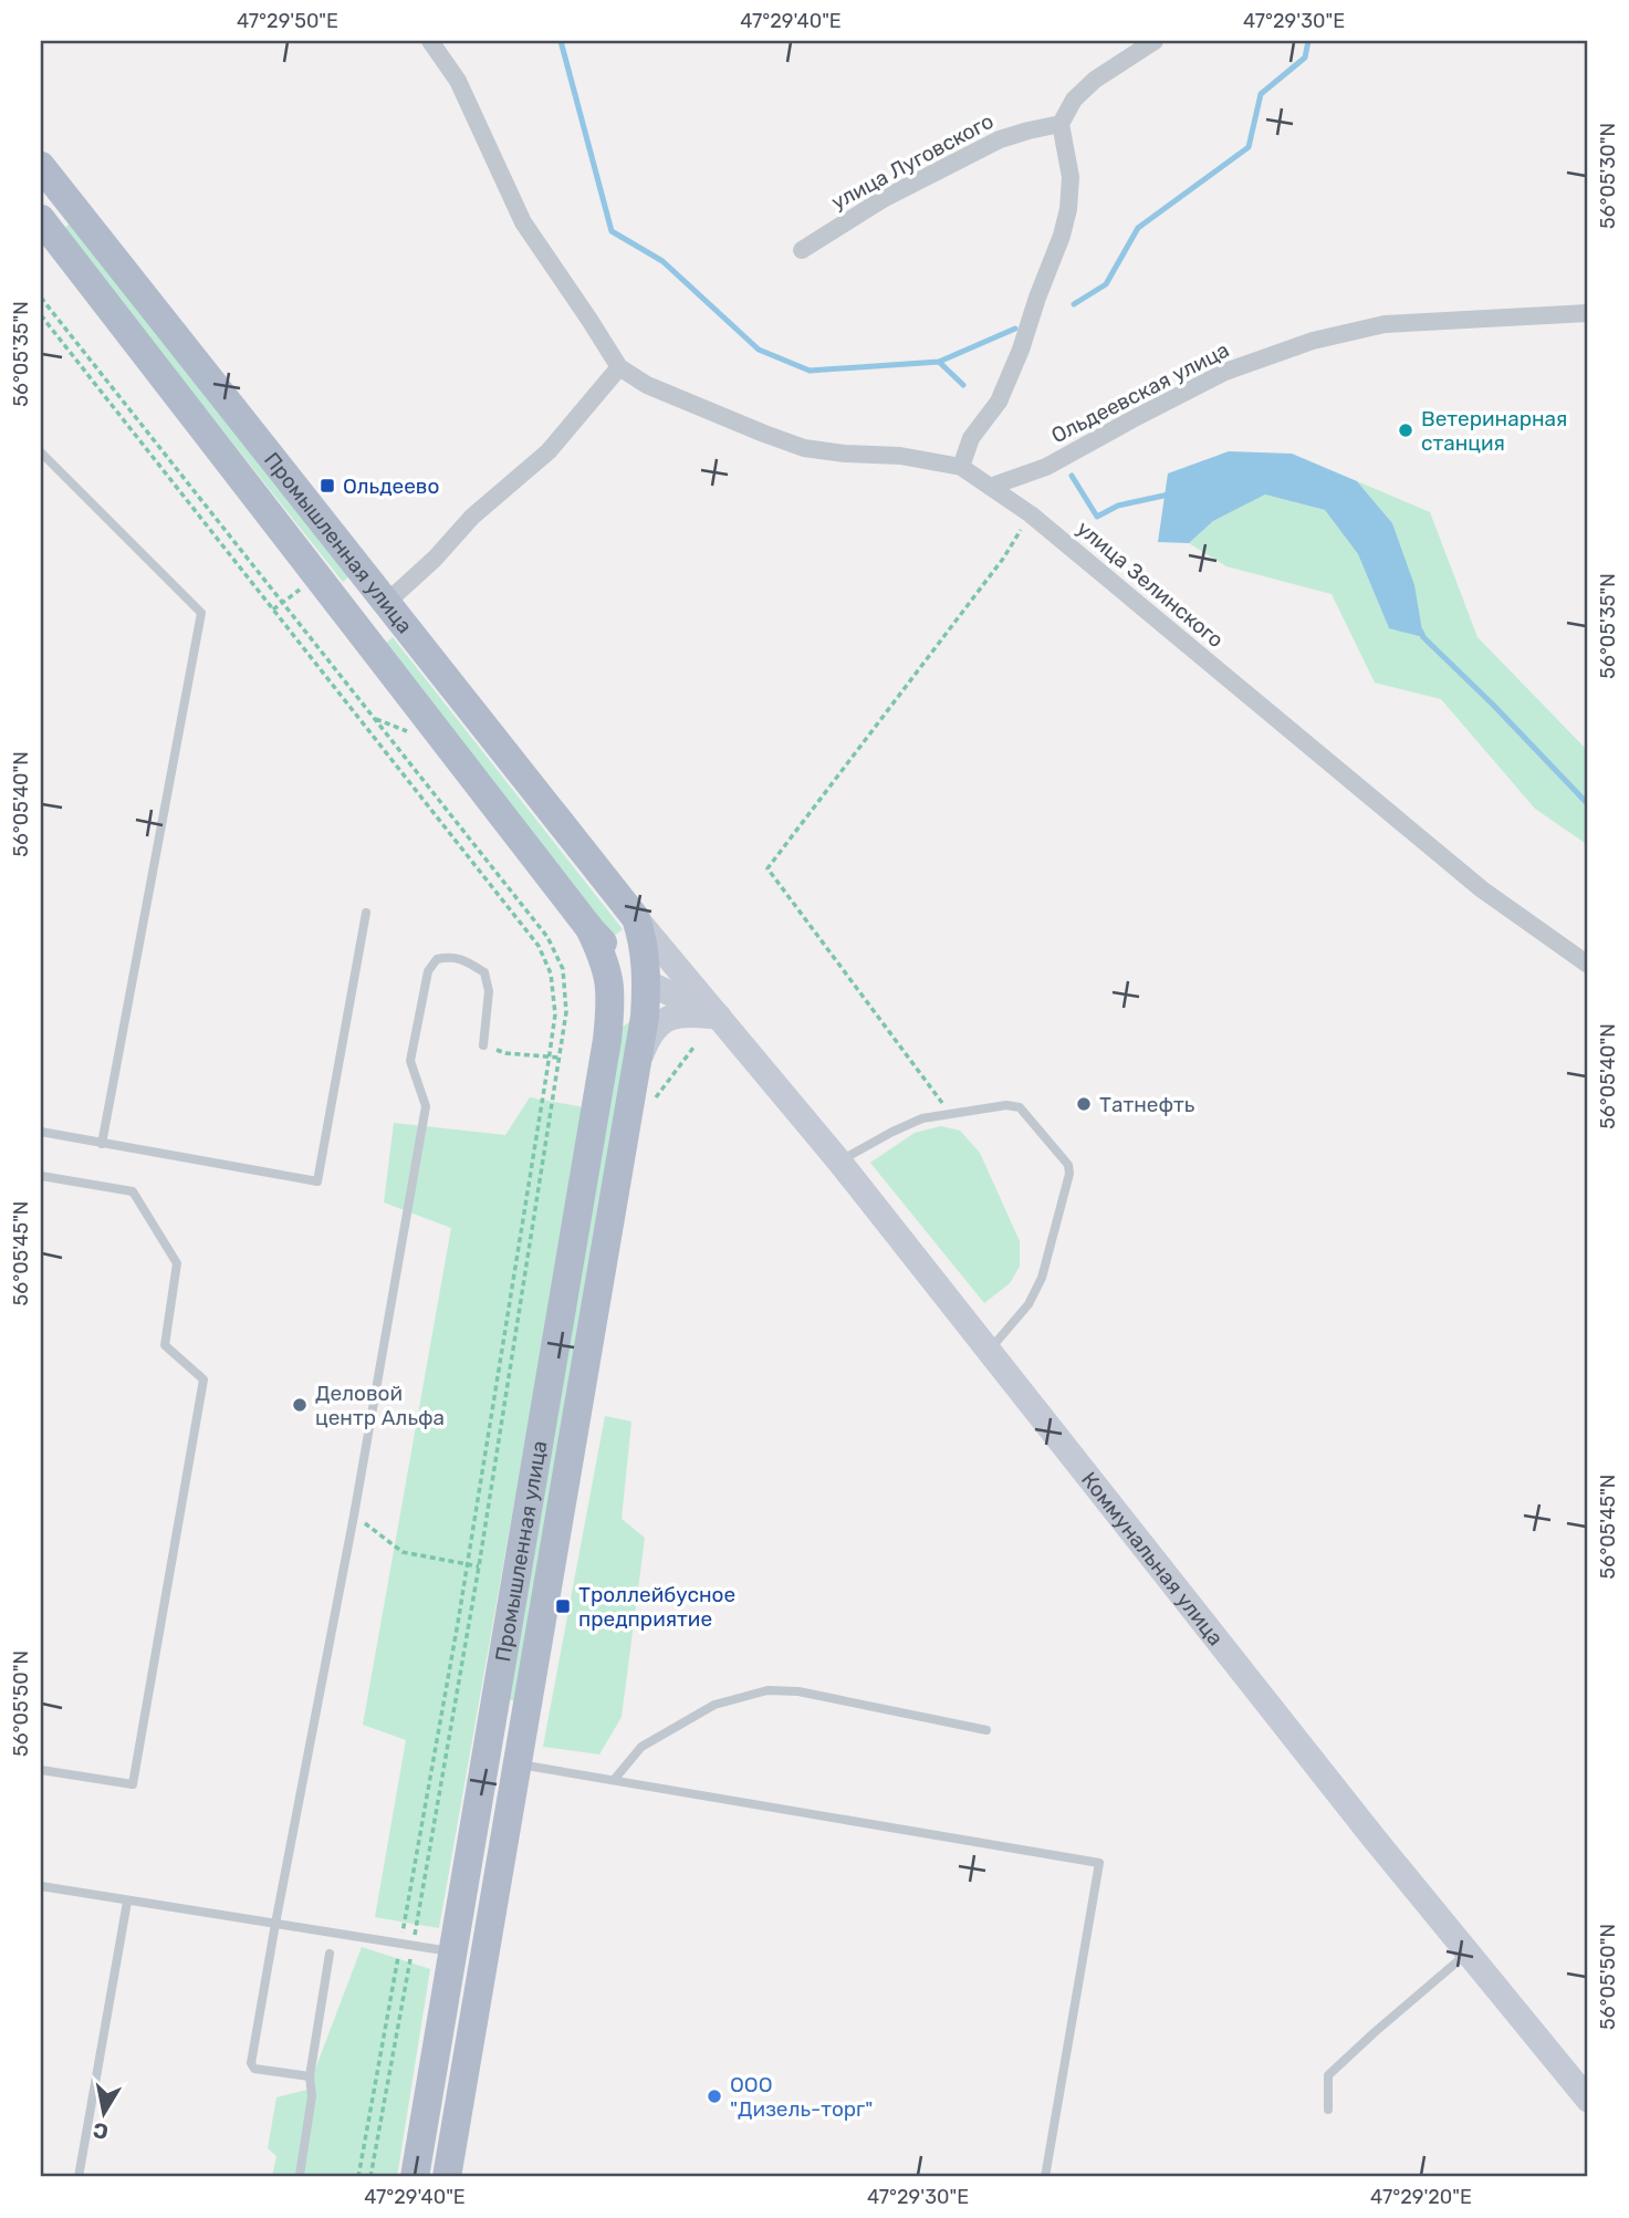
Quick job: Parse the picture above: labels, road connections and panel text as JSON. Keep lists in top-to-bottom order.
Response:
{
  "streets": {
    "main road": ["Промышленная улица", "Коммунальная улица"],
    "street": ["улица Луговского", "Ольдеевская улица", "улица Зелинского"]
  },
  "crossings": [
    ["Ольдеевская улица", "улица Зелинского"],
    ["Промышленная улица", "Коммунальная улица"]
  ],
  "places": {
    "other": [
      "Ветеринарная станция",
      "Татнефть",
      "Деловой центр Альфа",
      "ООО \"Дизель-торг\""
    ],
    "transit": ["Ольдеево", "Троллейбусное предприятие"]
  },
  "north": "bottom",
  "coordinates": [
    "47°29'50\"E",
    "47°29'40\"E",
    "47°29'30\"E",
    "56°05'30\"N",
    "56°05'35\"N",
    "56°05'40\"N",
    "56°05'45\"N",
    "56°05'50\"N",
    "47°29'20\"E"
  ]
}
